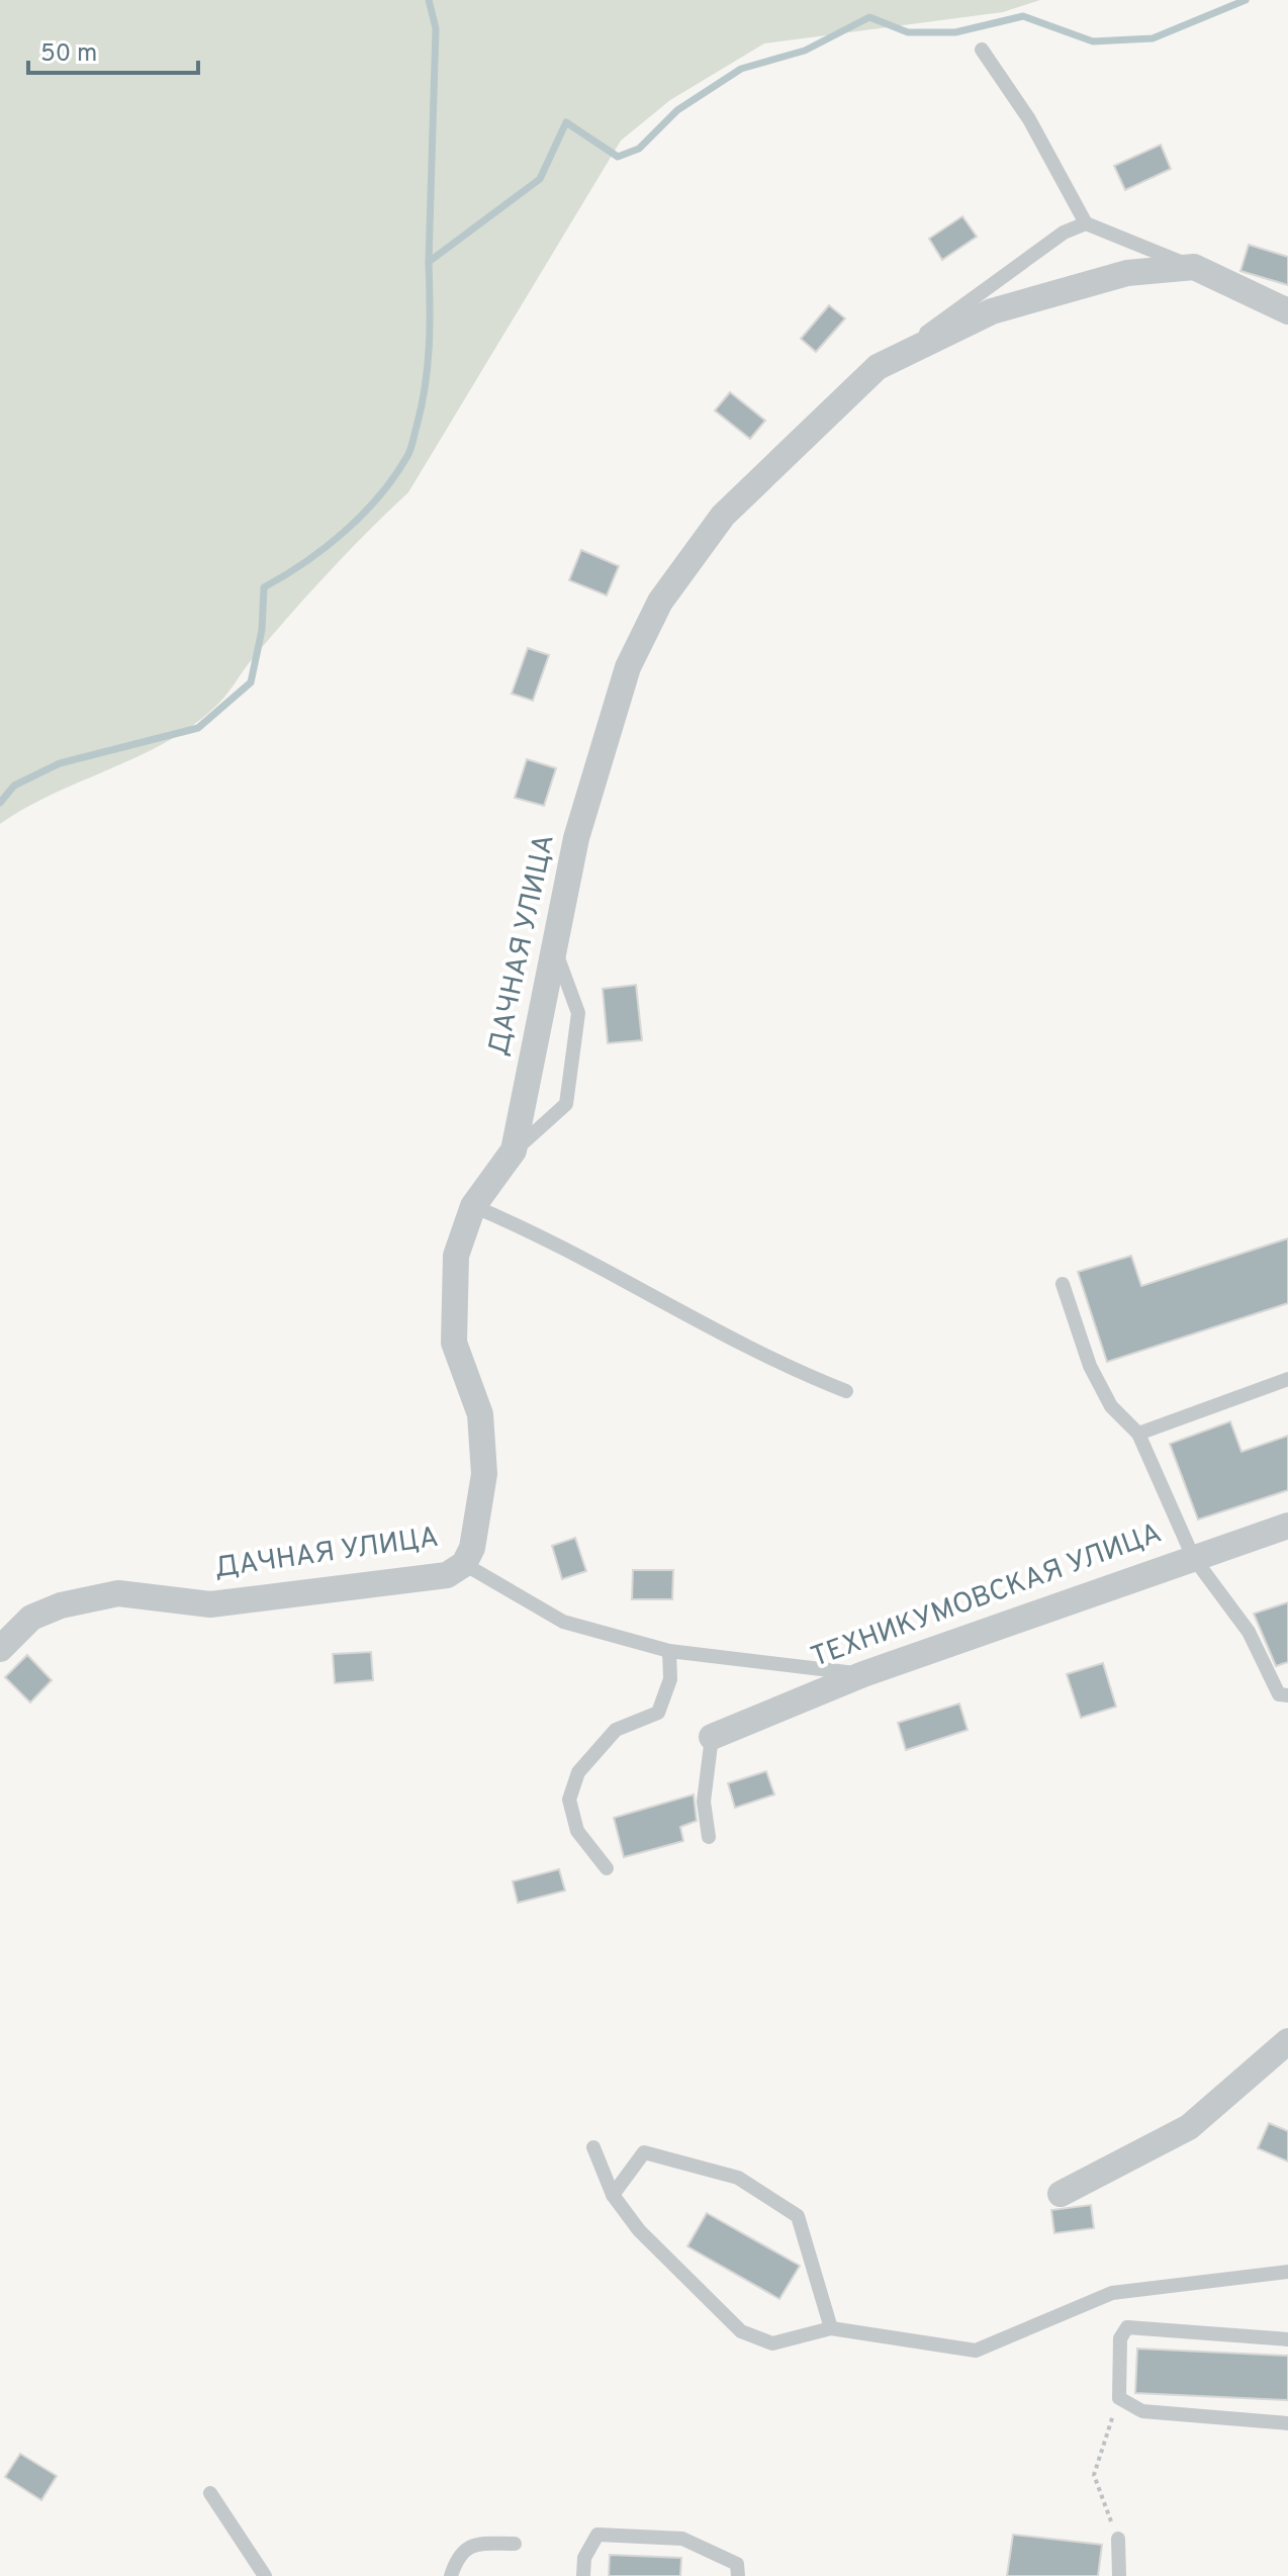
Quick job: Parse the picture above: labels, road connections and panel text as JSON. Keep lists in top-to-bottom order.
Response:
{
  "streets": {
    "street": ["ДАЧНАЯ УЛИЦА", "ТЕХНИКУМОВСКАЯ УЛИЦА"]
  },
  "scale_bar": "50 m"
}
